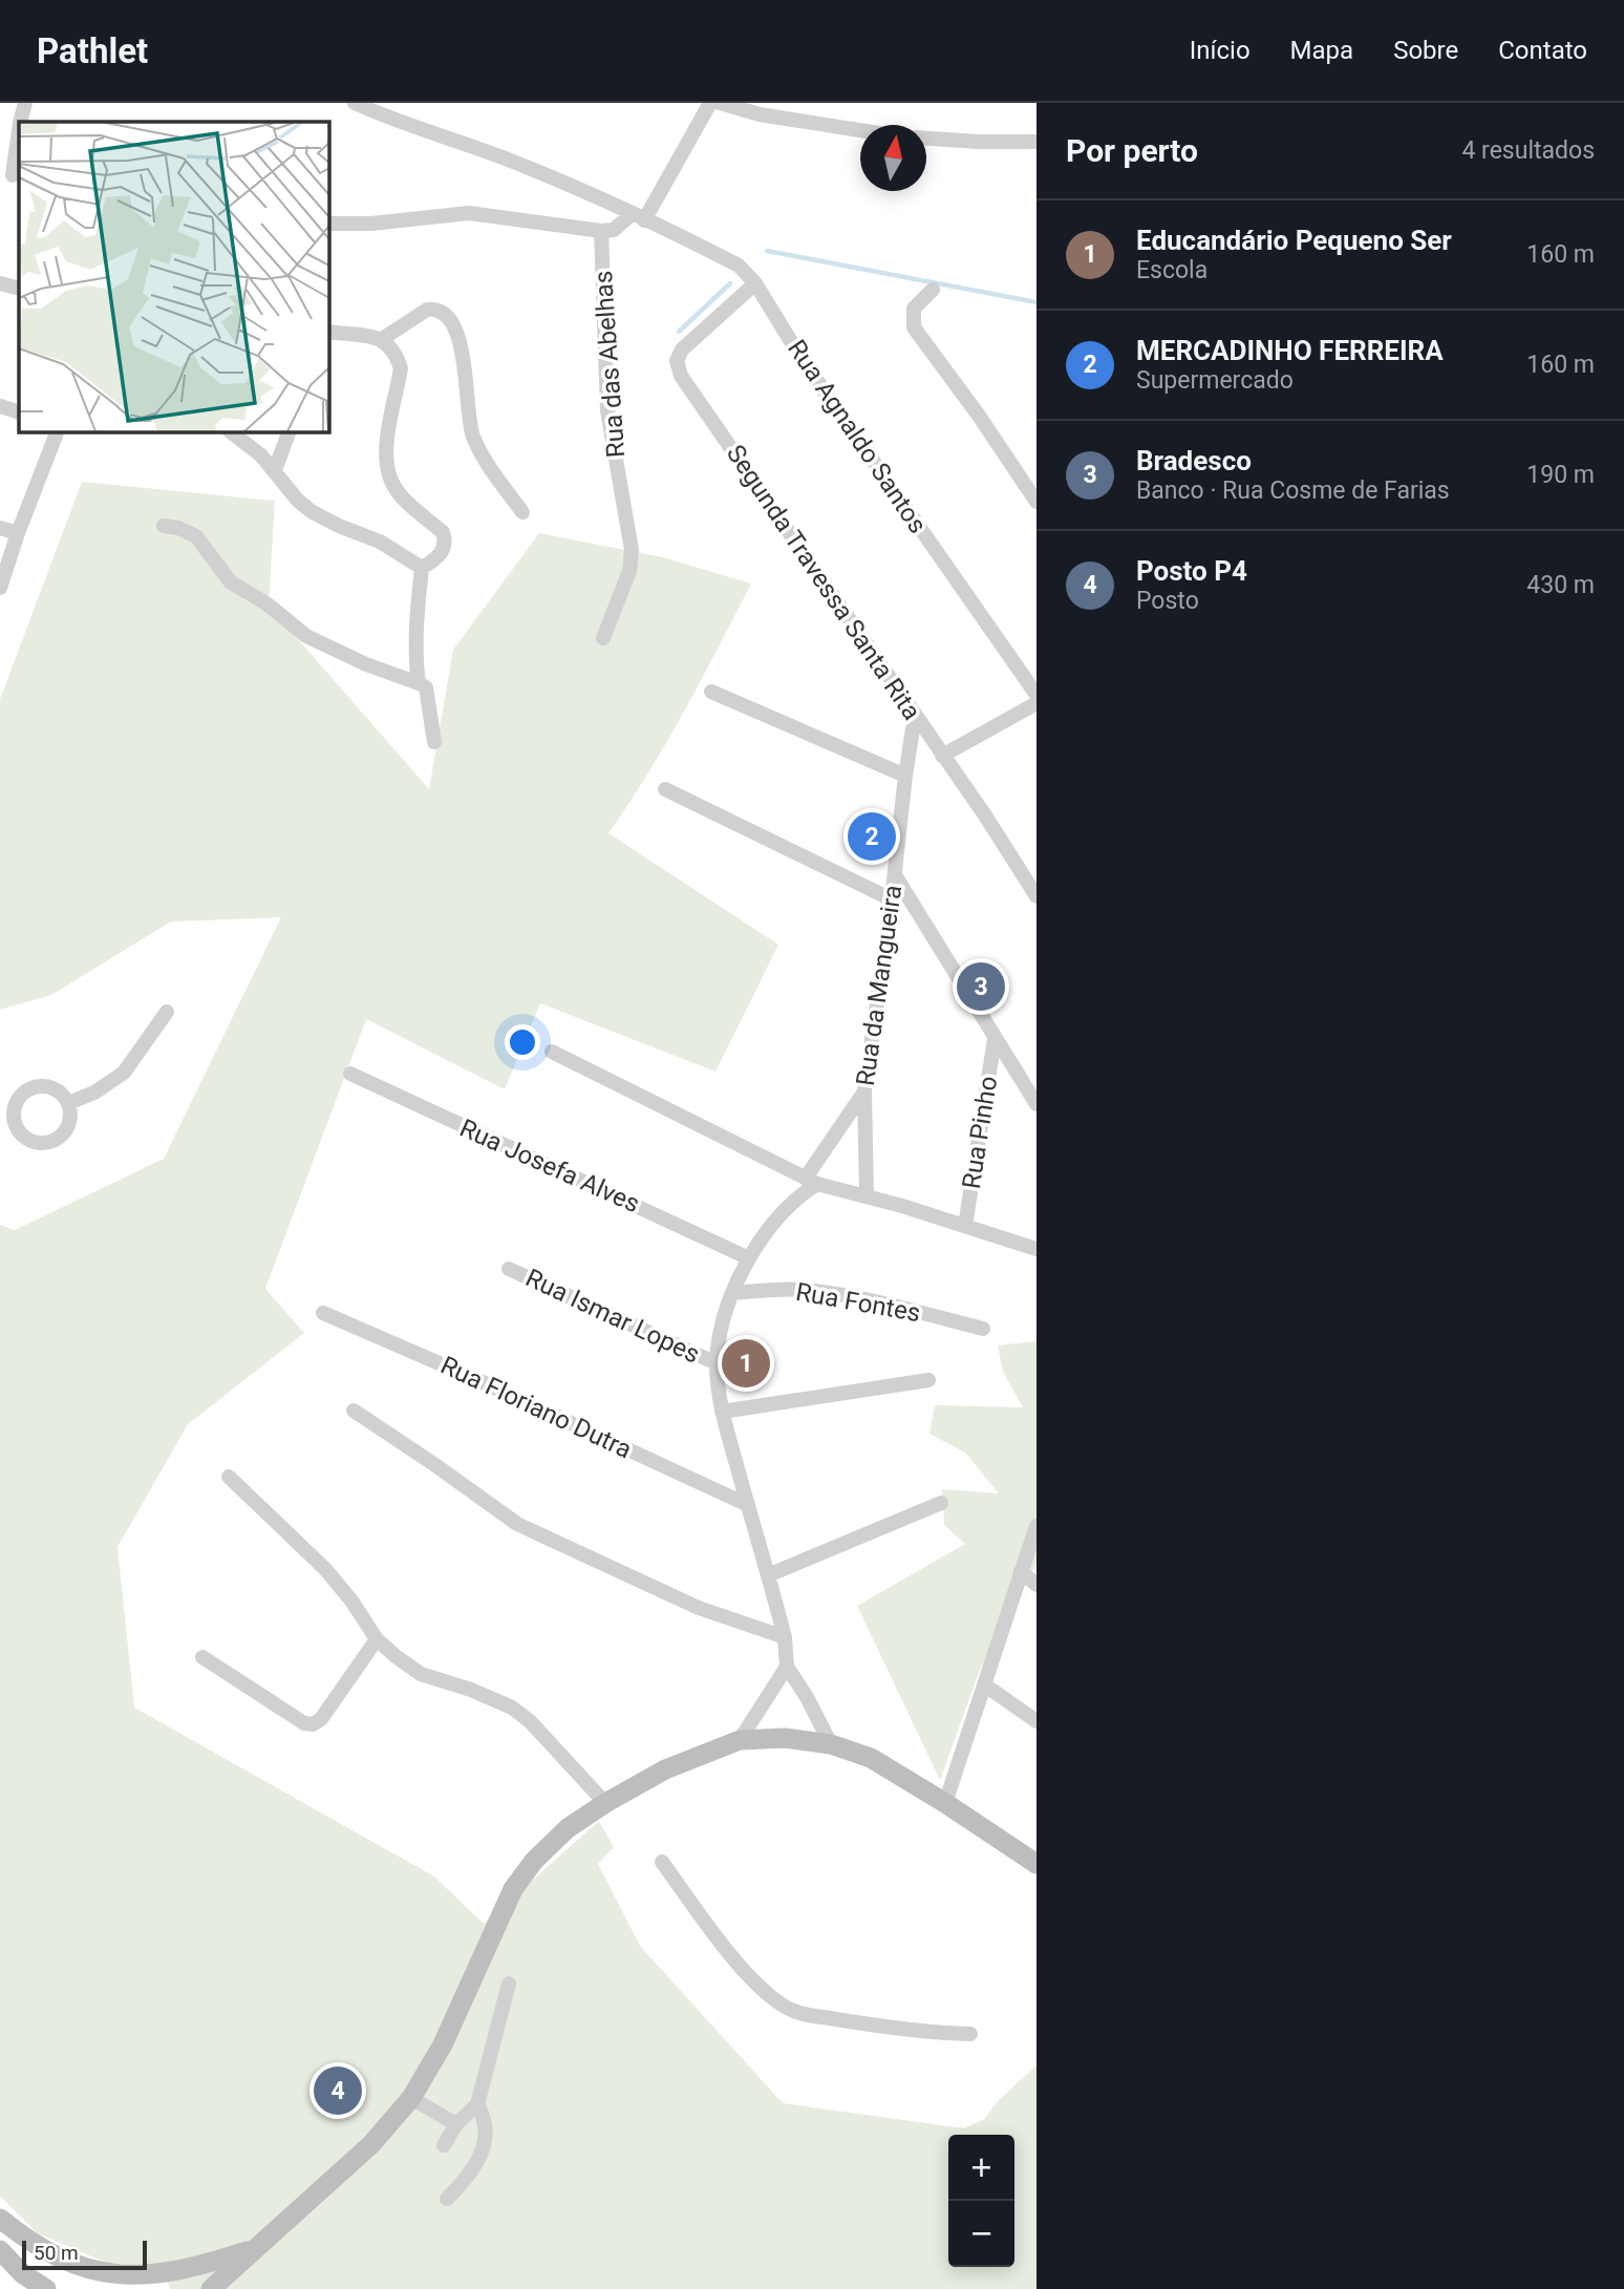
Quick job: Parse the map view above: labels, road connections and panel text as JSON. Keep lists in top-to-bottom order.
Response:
{
  "streets": {
    "street": [
      "Rua das Abelhas",
      "Rua Agnaldo Santos",
      "Segunda Travessa Santa Rita",
      "Rua da Mangueira",
      "Rua Pinho",
      "Rua Josefa Alves",
      "Rua Fontes",
      "Rua Ismar Lopes",
      "Rua Floriano Dutra"
    ]
  },
  "crossings": [
    ["Rua Agnaldo Santos", "Segunda Travessa Santa Rita"],
    ["Segunda Travessa Santa Rita", "Rua da Mangueira"]
  ],
  "scale_bar": "50 m",
  "north": "top",
  "page": {
    "header": "Pathlet",
    "nav": [
      "Início",
      "Mapa",
      "Sobre",
      "Contato"
    ],
    "heading": ["Por perto", "4 resultados"],
    "list": [
      {
        "mark": "1",
        "name": "Educandário Pequeno Ser",
        "note": "Escola",
        "value": "160 m"
      },
      {
        "mark": "2",
        "name": "MERCADINHO FERREIRA",
        "note": "Supermercado",
        "value": "160 m"
      },
      {
        "mark": "3",
        "name": "Bradesco",
        "note": "Banco · Rua Cosme de Farias",
        "value": "190 m"
      },
      {
        "mark": "4",
        "name": "Posto P4",
        "note": "Posto",
        "value": "430 m"
      }
    ],
    "pins": [
      "2",
      "3",
      "1",
      "4"
    ],
    "map_buttons": ["+", "−"],
    "scale": "50 m"
  }
}
